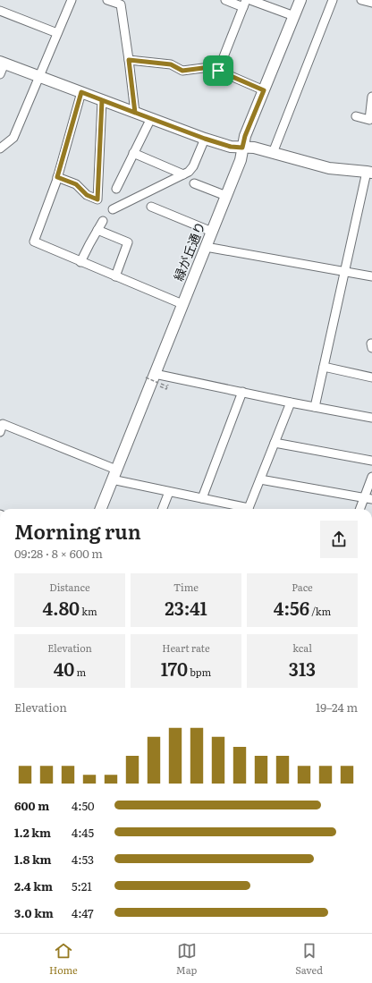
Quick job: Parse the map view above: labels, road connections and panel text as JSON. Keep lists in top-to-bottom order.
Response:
{
  "streets": {
    "street": ["緑が丘通り"]
  },
  "page": {
    "heading": ["Morning run", "09:28 · 8 × 600 m"],
    "stats": [
      ["Distance", "4.80 km"],
      ["Time", "23:41"],
      ["Pace", "4:56 /km"],
      ["Elevation", "40 m"],
      ["Heart rate", "170 bpm"],
      ["kcal", "313"]
    ],
    "chart": ["Elevation", "19–24 m"],
    "list": [
      {
        "name": "600 m",
        "note": "4:50"
      },
      {
        "name": "1.2 km",
        "note": "4:45"
      },
      {
        "name": "1.8 km",
        "note": "4:53"
      },
      {
        "name": "2.4 km",
        "note": "5:21"
      },
      {
        "name": "3.0 km",
        "note": "4:47"
      }
    ],
    "tabs": ["Home", "Map", "Saved"]
  }
}
